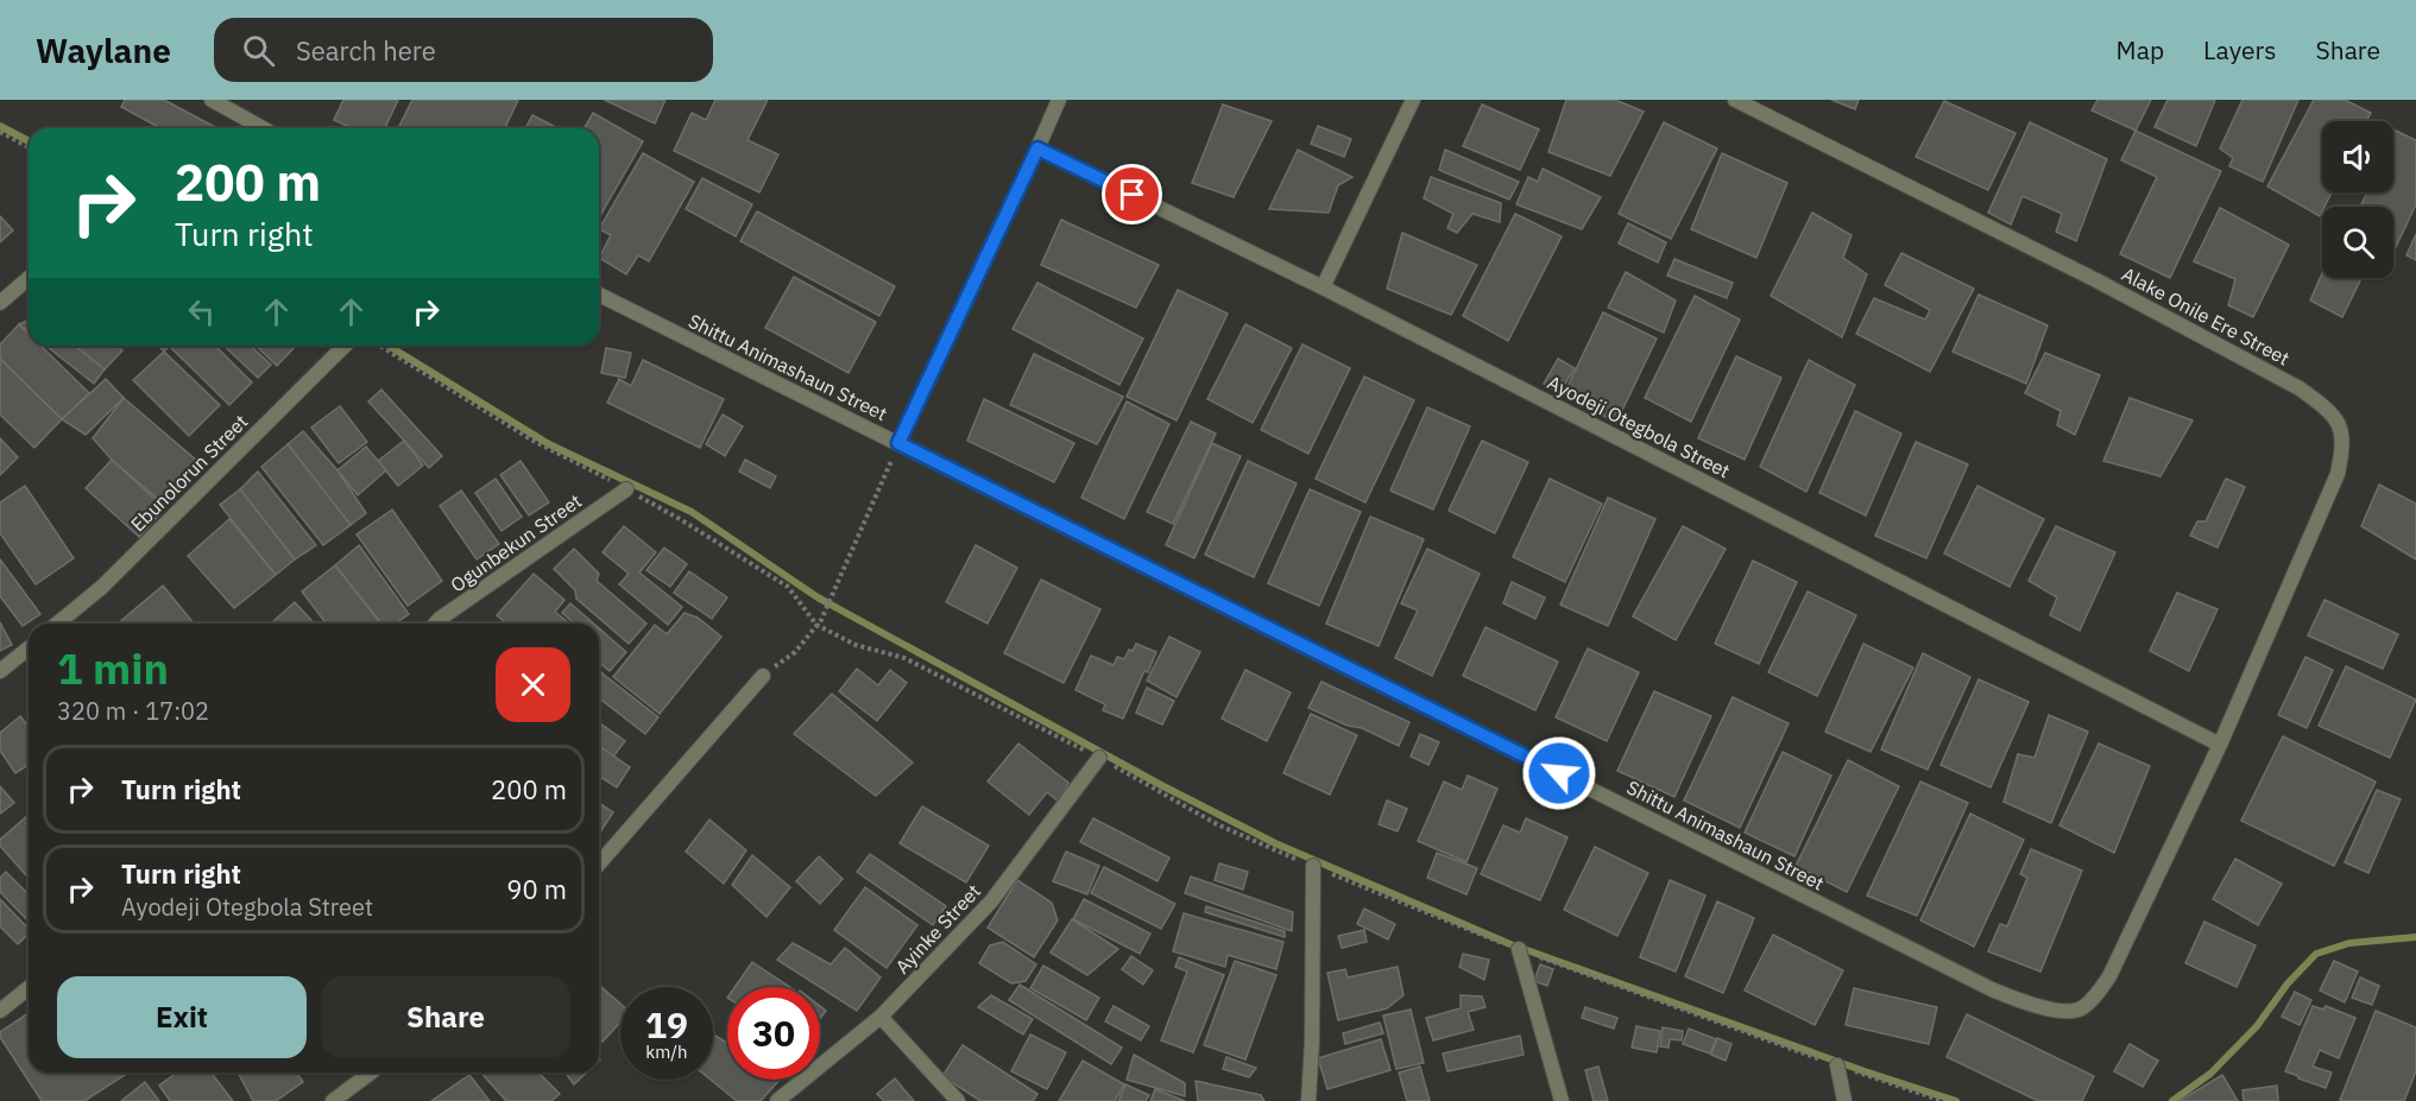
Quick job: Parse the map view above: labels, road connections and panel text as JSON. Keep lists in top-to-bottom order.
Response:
{
  "streets": {
    "street": [
      "Alake Onile Ere Street",
      "Shittu Animashaun Street",
      "Ayodeji Otegbola Street",
      "Ebunolorun Street",
      "Ogunbekun Street",
      "Ayinke Street"
    ]
  },
  "crossings": [
    ["Alake Onile Ere Street", "Shittu Animashaun Street"],
    ["Alake Onile Ere Street", "Ayodeji Otegbola Street"],
    ["Shittu Animashaun Street", "Ayodeji Otegbola Street"]
  ],
  "page": {
    "header": "Waylane",
    "search": "Search here",
    "nav": ["Map", "Layers", "Share"],
    "turn": ["200 m", "Turn right"],
    "heading": ["1 min", "320 m · 17:02"],
    "list": [
      {
        "name": "Turn right",
        "value": "200 m"
      },
      {
        "name": "Turn right",
        "note": "Ayodeji Otegbola Street",
        "value": "90 m"
      }
    ],
    "buttons": ["Exit", "Share"],
    "speed": "19 km/h",
    "limit": "30"
  }
}
